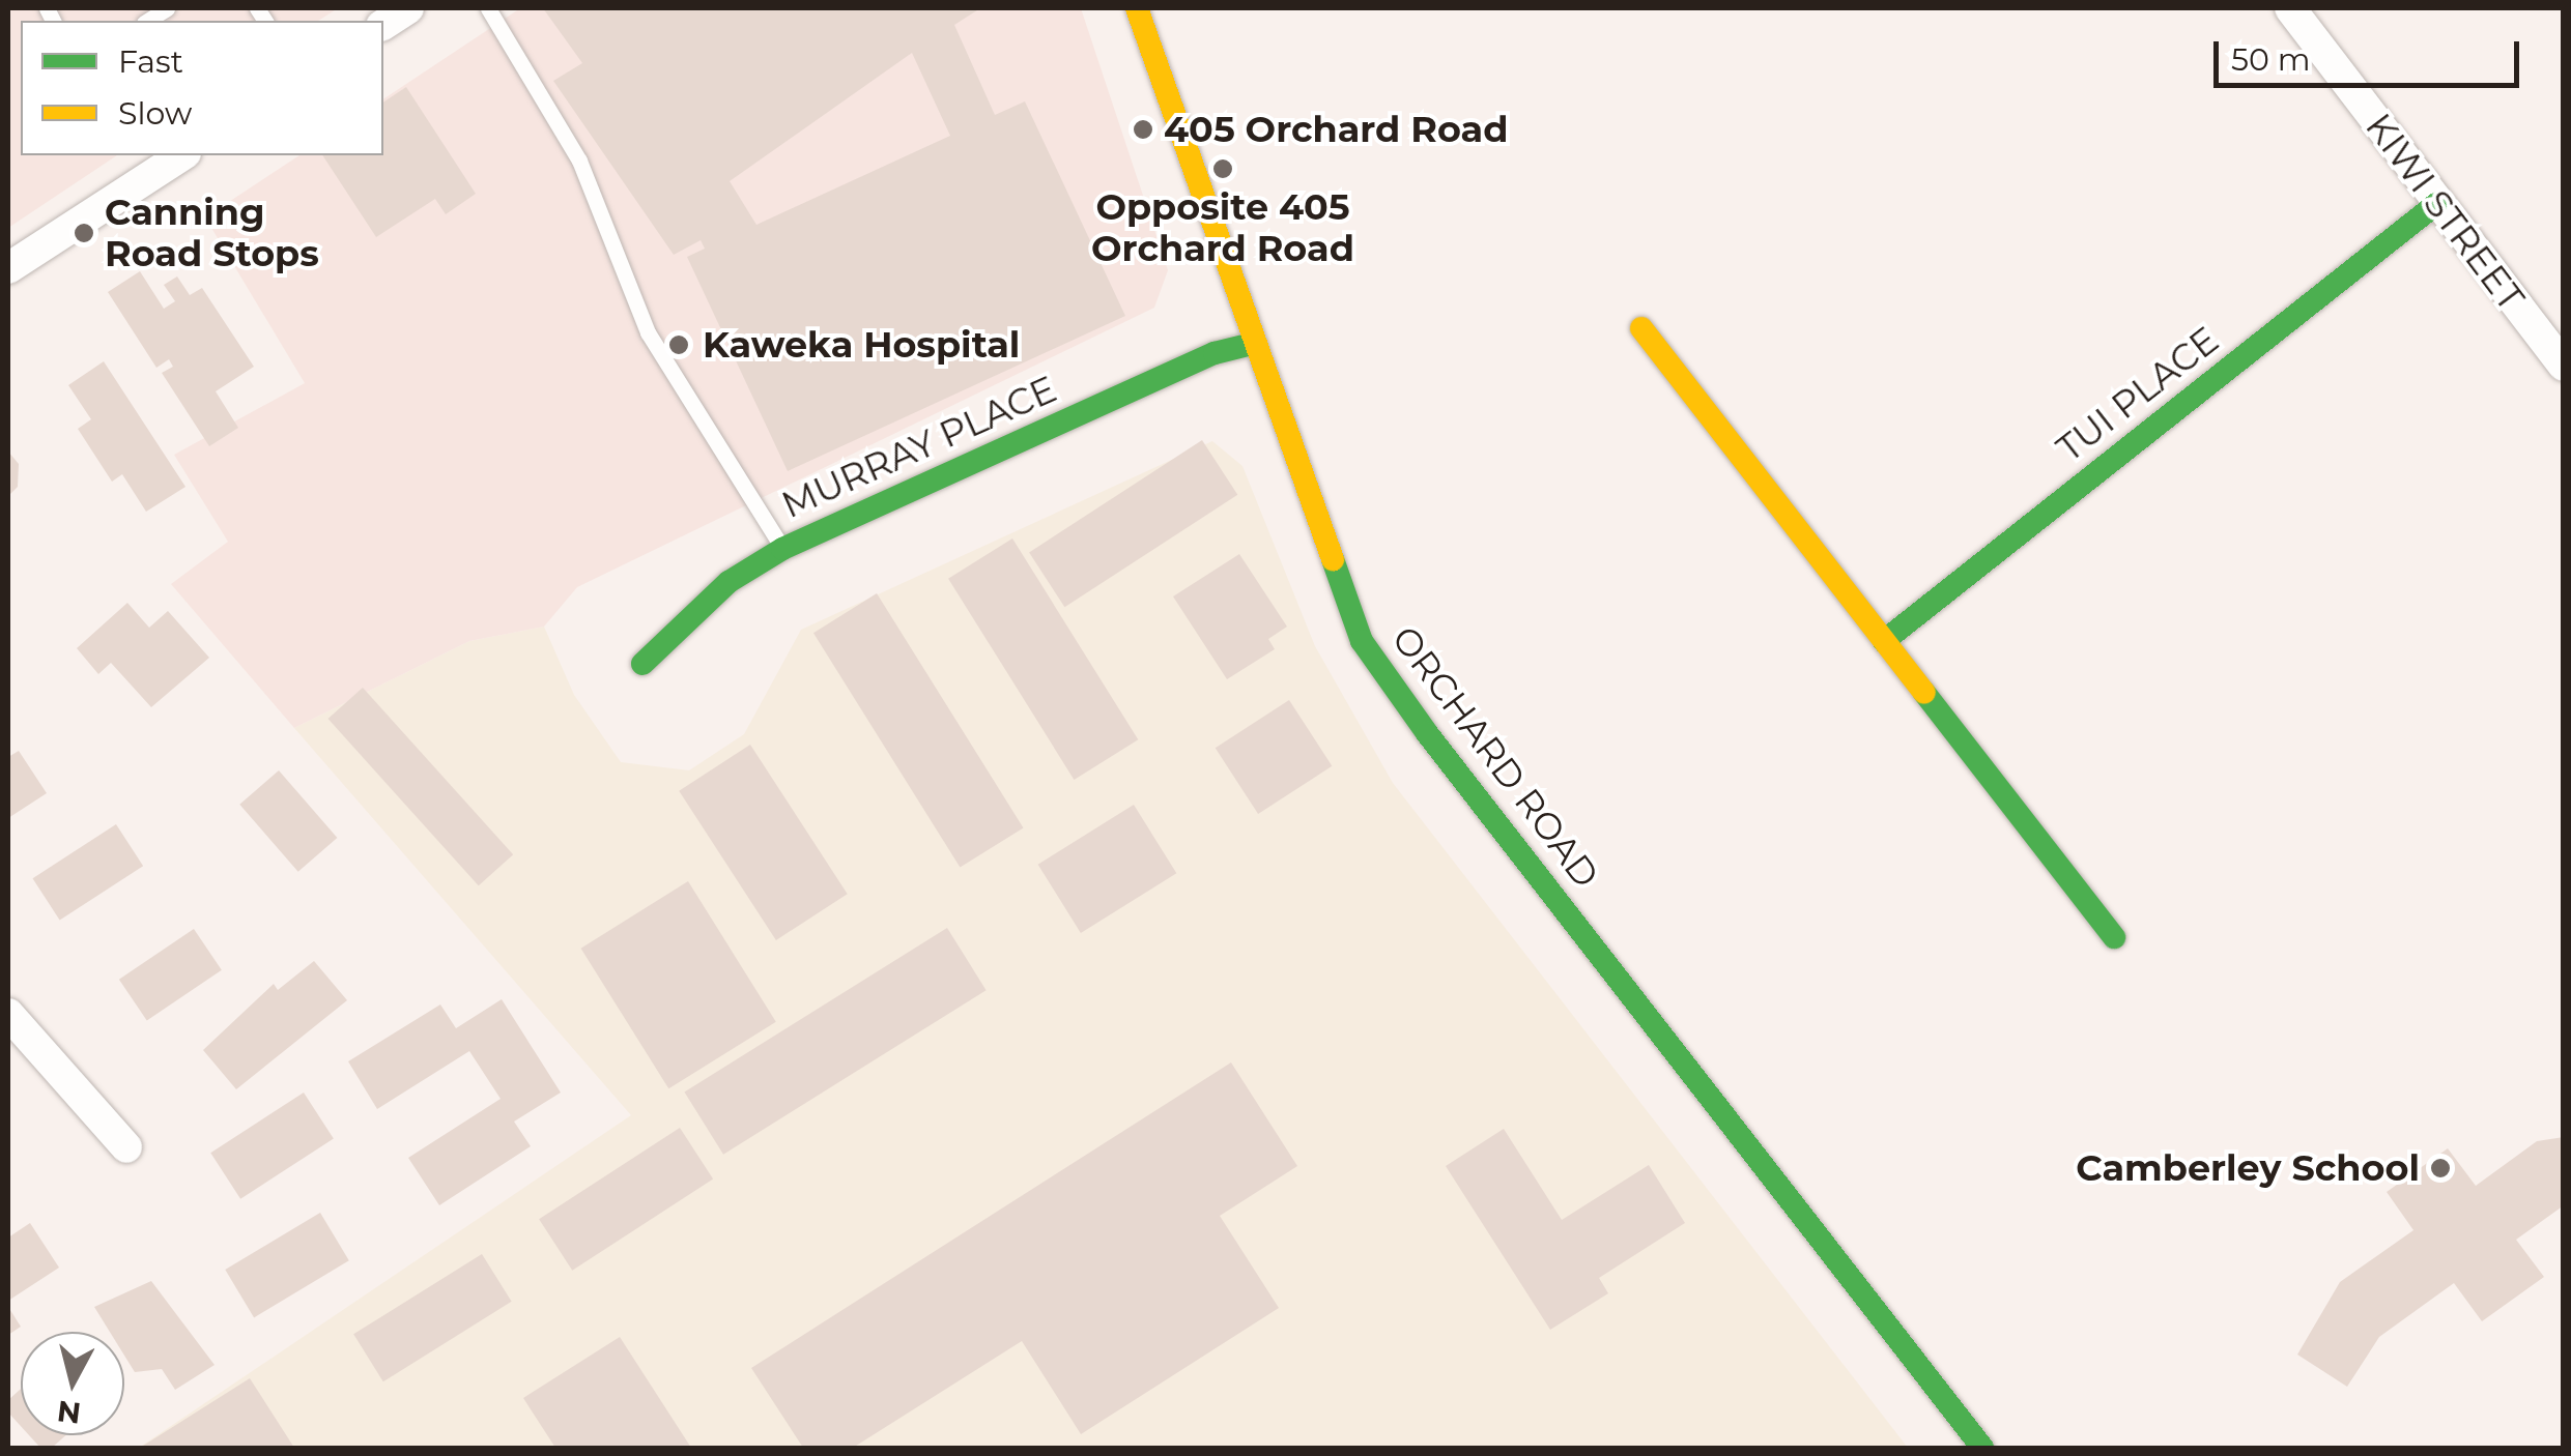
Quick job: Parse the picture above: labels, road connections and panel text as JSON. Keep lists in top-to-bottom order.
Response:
{
  "streets": {
    "street": [
      "KIWI STREET",
      "TUI PLACE",
      "MURRAY PLACE",
      "ORCHARD ROAD"
    ]
  },
  "crossings": [
    ["KIWI STREET", "TUI PLACE"],
    ["MURRAY PLACE", "ORCHARD ROAD"]
  ],
  "places": [
    "405 Orchard Road",
    "Opposite 405 Orchard Road",
    "Canning Road Stops",
    "Kaweka Hospital",
    "Camberley School"
  ],
  "legend": ["Fast", "Slow"],
  "scale_bar": "50 m",
  "north": "bottom"
}
